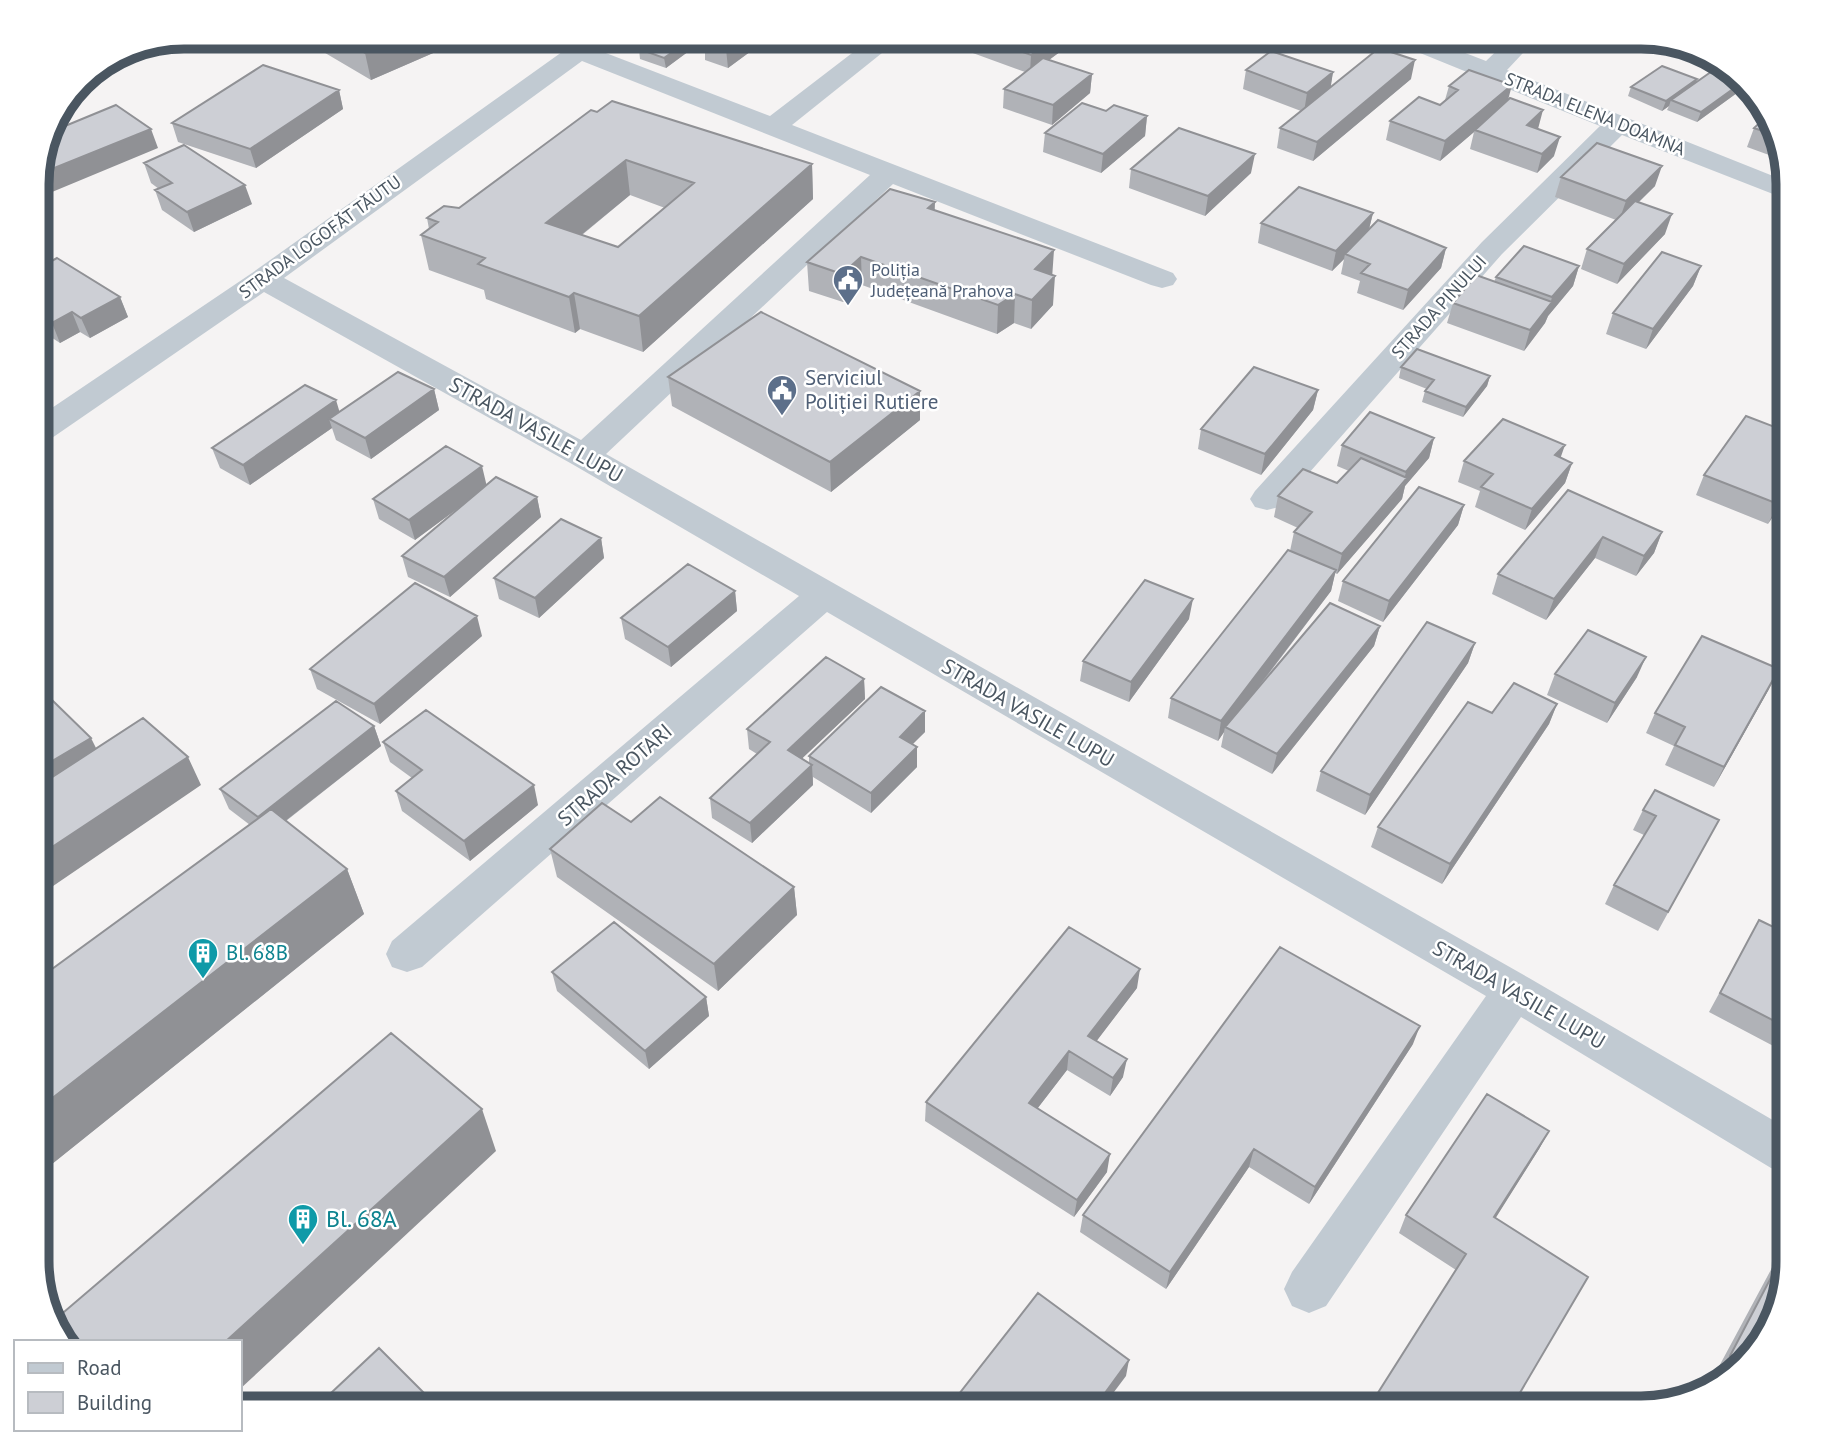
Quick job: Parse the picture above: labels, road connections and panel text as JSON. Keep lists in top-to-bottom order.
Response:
{
  "streets": {
    "street": [
      "STRADA ELENA DOAMNA",
      "STRADA LOGOFĂT TĂUTU",
      "STRADA PINULUI",
      "STRADA VASILE LUPU",
      "STRADA ROTARI"
    ]
  },
  "crossings": [
    ["STRADA ELENA DOAMNA", "STRADA PINULUI"],
    ["STRADA LOGOFĂT TĂUTU", "STRADA VASILE LUPU"],
    ["STRADA VASILE LUPU", "STRADA ROTARI"]
  ],
  "places": {
    "public building": ["Poliția Județeană Prahova", "Serviciul Poliției Rutiere"],
    "building": ["Bl. 68B", "Bl. 68A"]
  },
  "legend": ["Road", "Building"]
}
